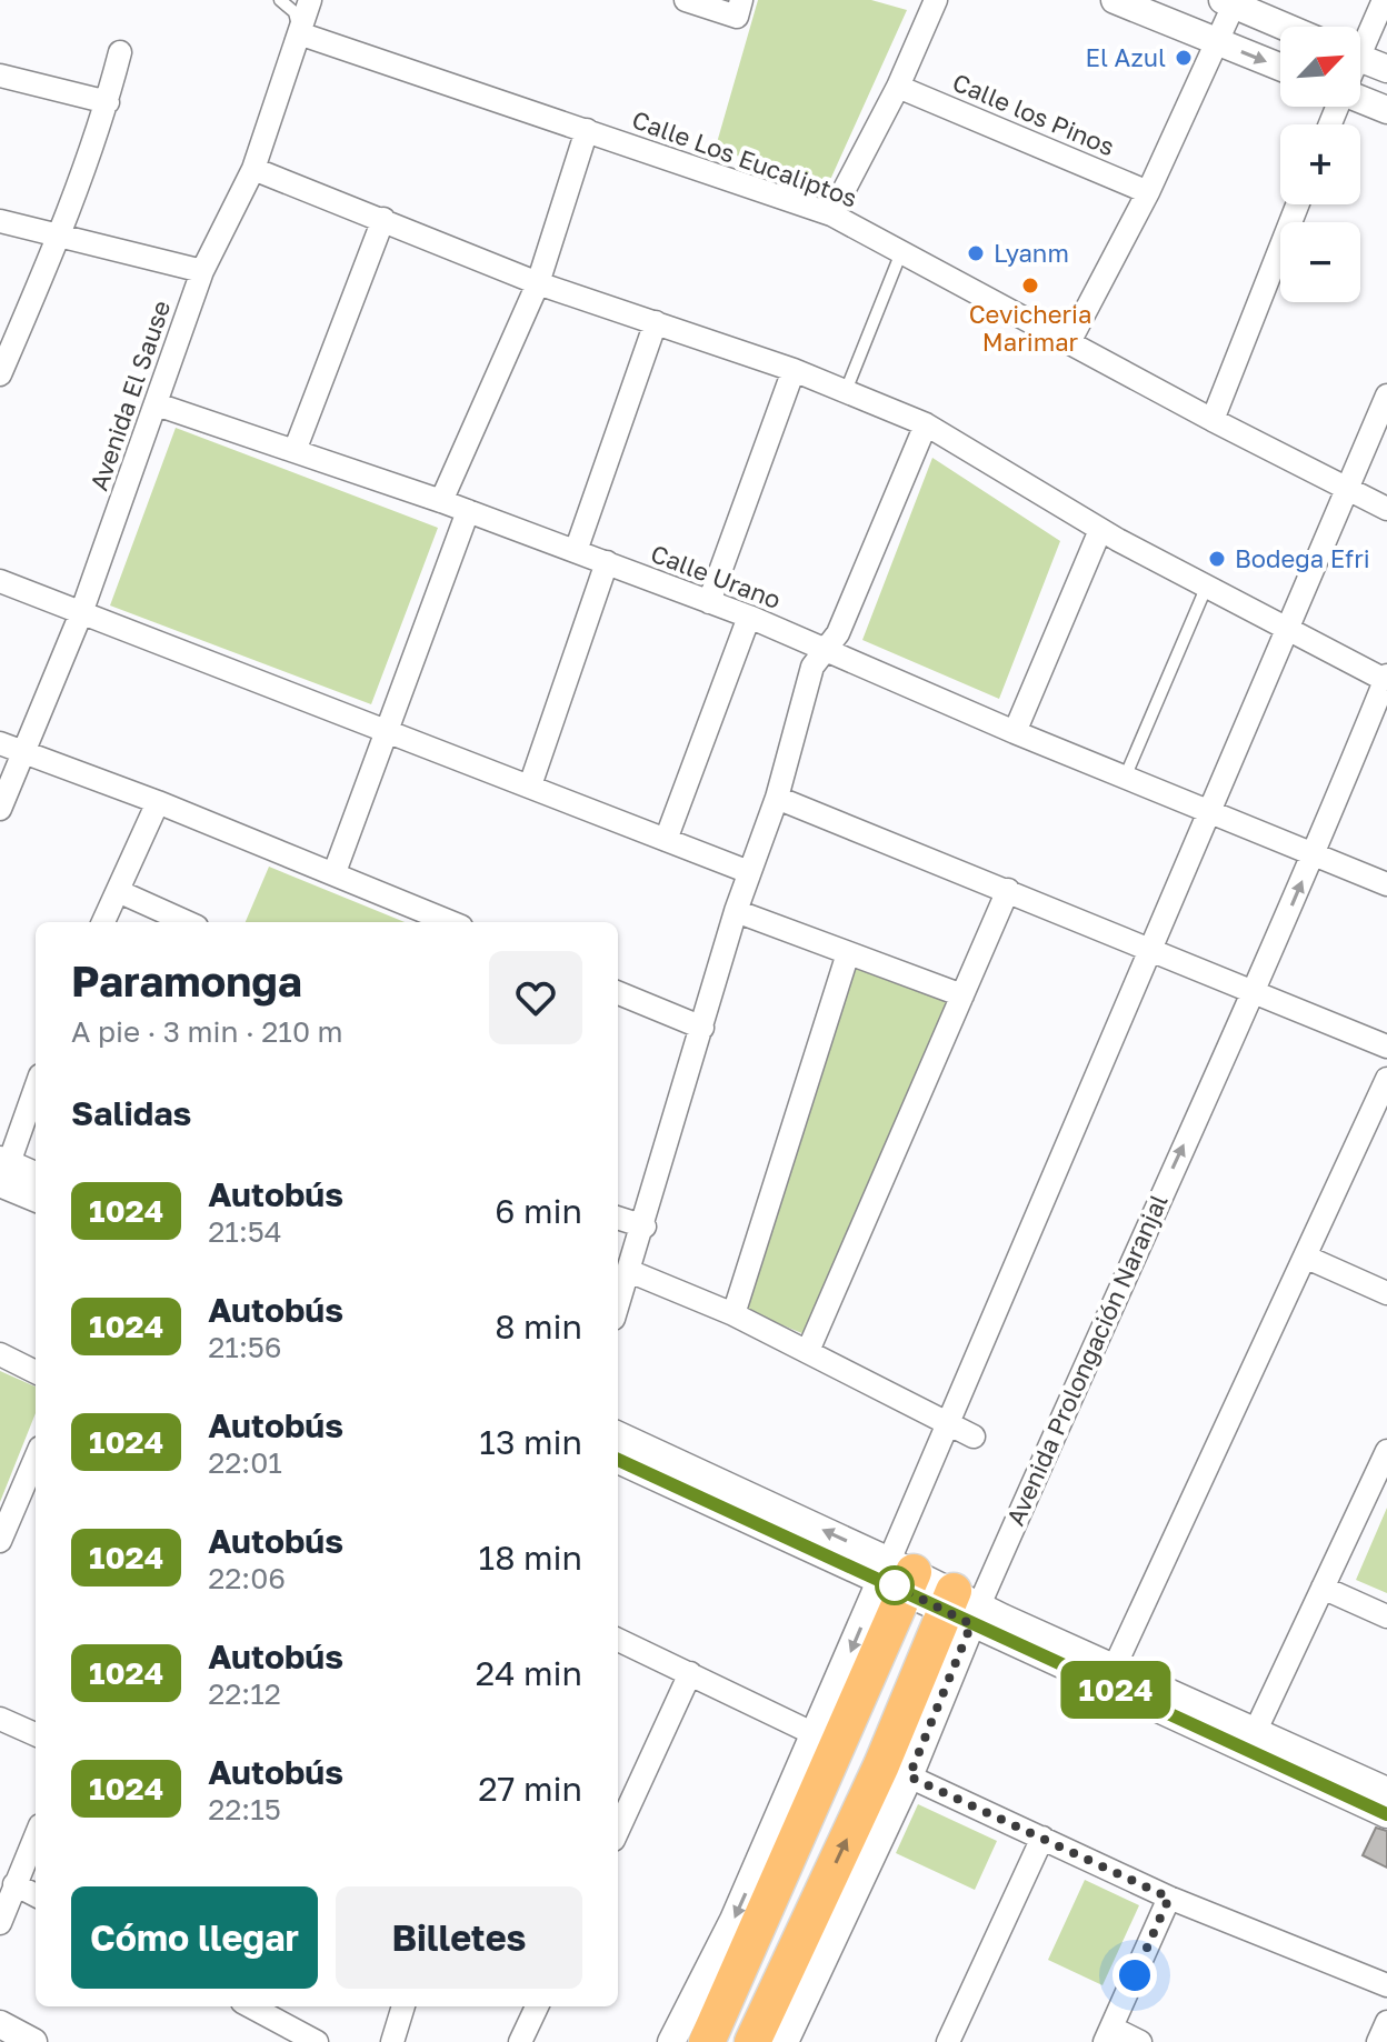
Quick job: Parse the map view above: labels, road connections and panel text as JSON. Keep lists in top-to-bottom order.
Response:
{
  "streets": {
    "main road": ["Avenida Prolongación Naranjal"],
    "street": [
      "Calle los Pinos",
      "Calle Los Eucaliptos",
      "Avenida El Sause",
      "Calle Urano"
    ]
  },
  "crossings": [
    ["Calle Los Eucaliptos", "Avenida El Sause"],
    ["Avenida El Sause", "Calle Urano"],
    ["Calle Urano", "Avenida Prolongación Naranjal"]
  ],
  "places": [
    "El Azul",
    "Lyanm",
    "Cevicheria Marimar",
    "Bodega Efri"
  ],
  "lines": ["bus line 1024"],
  "north": "top right",
  "page": {
    "on_map": "1024",
    "map_buttons": ["+", "−"],
    "heading": [
      ["Paramonga", "A pie · 3 min · 210 m"],
      "Salidas"
    ],
    "list": [
      {
        "mark": "1024",
        "name": "Autobús",
        "note": "21:54",
        "value": "6 min"
      },
      {
        "mark": "1024",
        "name": "Autobús",
        "note": "21:56",
        "value": "8 min"
      },
      {
        "mark": "1024",
        "name": "Autobús",
        "note": "22:01",
        "value": "13 min"
      },
      {
        "mark": "1024",
        "name": "Autobús",
        "note": "22:06",
        "value": "18 min"
      },
      {
        "mark": "1024",
        "name": "Autobús",
        "note": "22:12",
        "value": "24 min"
      },
      {
        "mark": "1024",
        "name": "Autobús",
        "note": "22:15",
        "value": "27 min"
      }
    ],
    "buttons": ["Cómo llegar", "Billetes"]
  }
}
